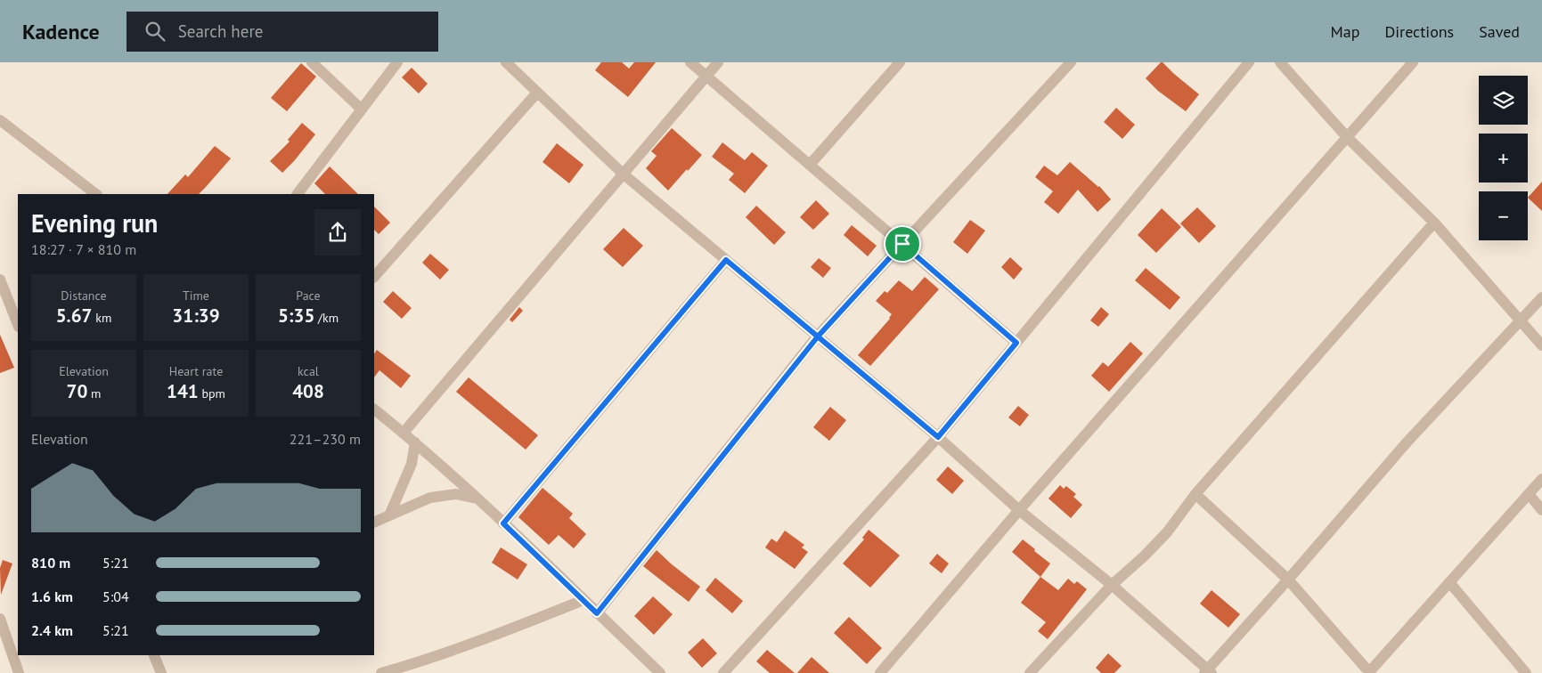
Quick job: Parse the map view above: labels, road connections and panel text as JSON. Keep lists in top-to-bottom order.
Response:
{
  "page": {
    "header": "Kadence",
    "search": "Search here",
    "nav": ["Map", "Directions", "Saved"],
    "map_buttons": ["+", "−"],
    "heading": ["Evening run", "18:27 · 7 × 810 m"],
    "stats": [
      ["Distance", "5.67 km"],
      ["Time", "31:39"],
      ["Pace", "5:35 /km"],
      ["Elevation", "70 m"],
      ["Heart rate", "141 bpm"],
      ["kcal", "408"]
    ],
    "chart": ["Elevation", "221–230 m"],
    "list": [
      {
        "name": "810 m",
        "note": "5:21"
      },
      {
        "name": "1.6 km",
        "note": "5:04"
      },
      {
        "name": "2.4 km",
        "note": "5:21"
      }
    ]
  }
}
